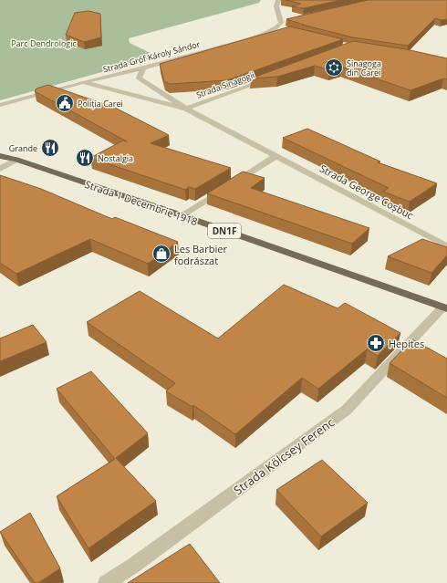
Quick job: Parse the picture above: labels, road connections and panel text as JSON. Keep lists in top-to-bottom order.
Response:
{
  "streets": {
    "main road": ["Strada 1 Decembrie 1918", "DN1F"],
    "street": [
      "Strada Gróf Károly Sándor",
      "Strada Sinagogii",
      "Strada George Coșbuc",
      "Strada Kölcsey Ferenc"
    ]
  },
  "crossings": [
    ["Strada Gróf Károly Sándor", "Strada George Coșbuc"],
    ["Strada Sinagogii", "Strada George Coșbuc"],
    ["Strada 1 Decembrie 1918", "Strada Kölcsey Ferenc"]
  ],
  "parks": ["Parc Dendrologic"],
  "places": {
    "synagogue": ["Sinagoga din Carei"],
    "public building": ["Poliția Carei"],
    "restaurant": ["Grande", "Nostalgia"],
    "shop": ["Les Barbier fodrászat"],
    "pharmacy": ["Hepites"]
  }
}
